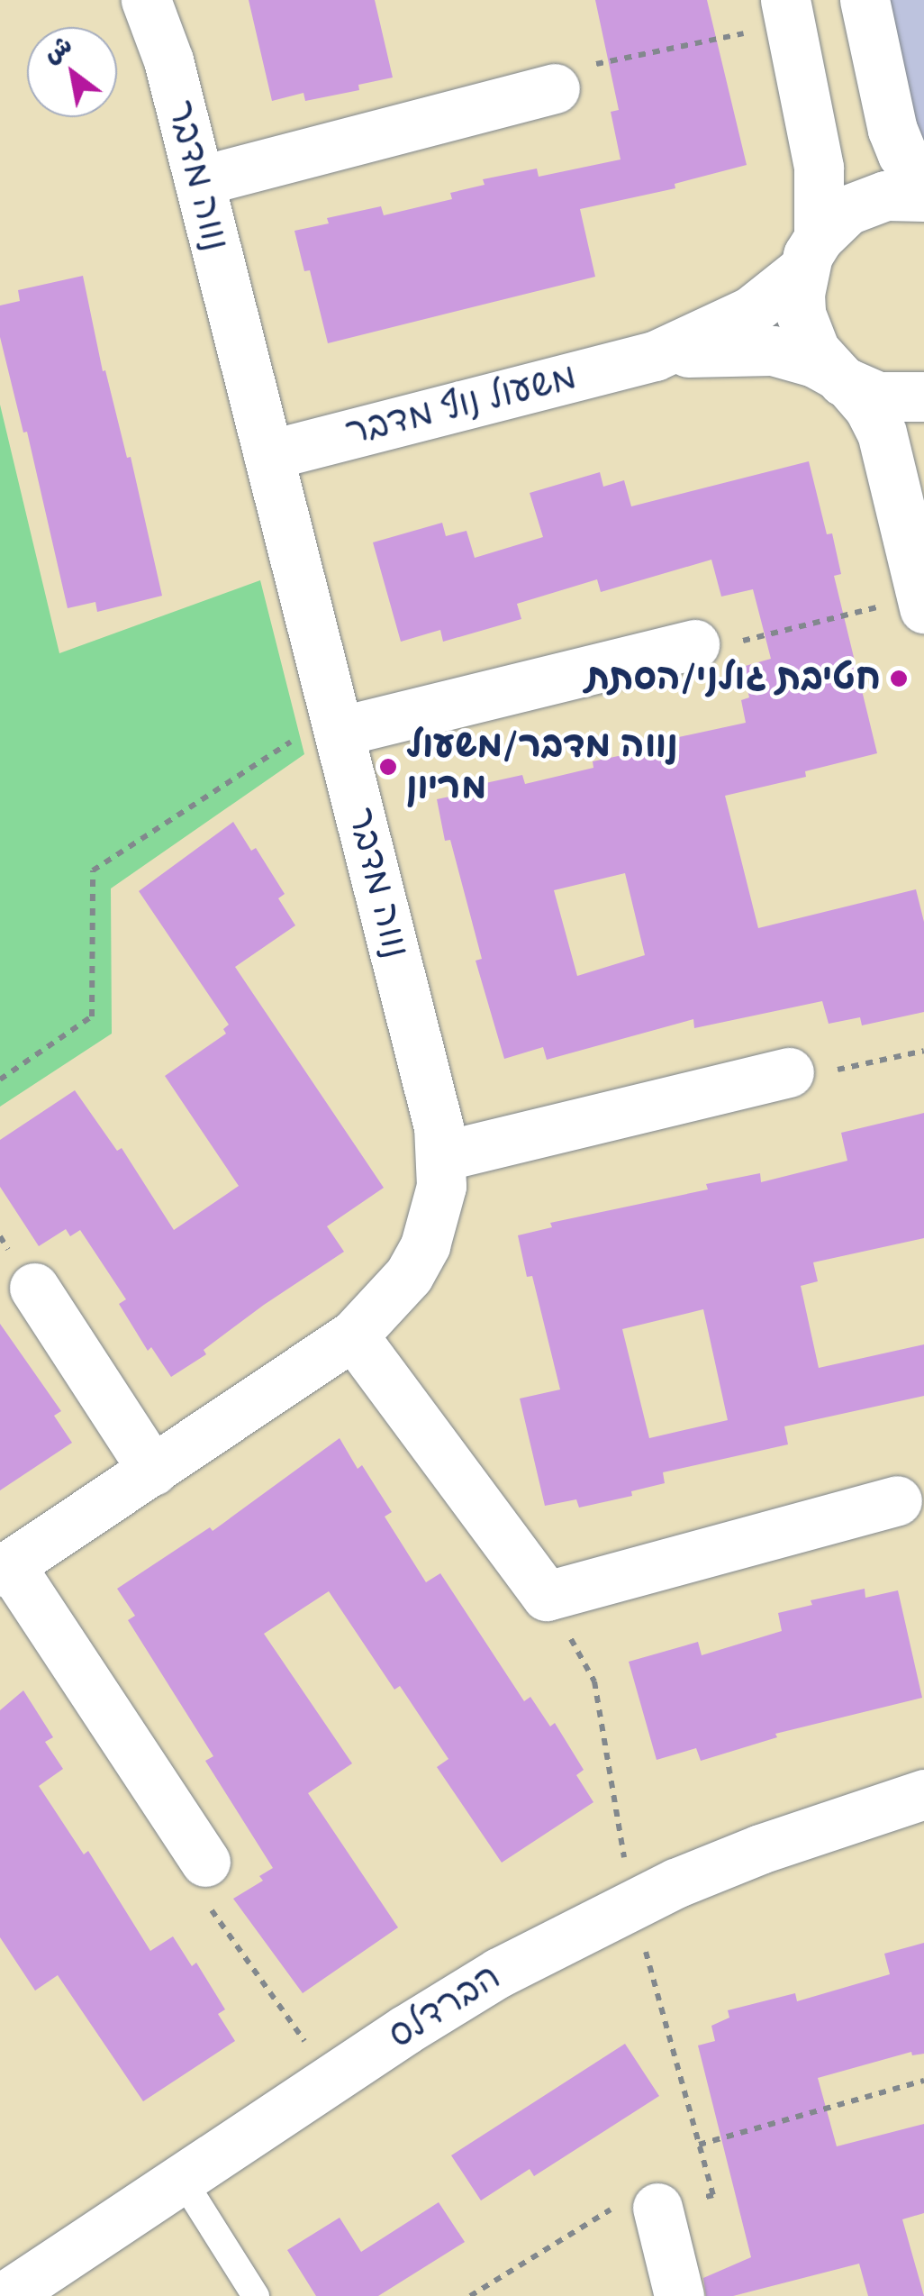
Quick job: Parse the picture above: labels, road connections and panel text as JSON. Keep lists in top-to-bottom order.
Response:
{
  "streets": {
    "street": ["נווה מדבר", "משעול נוף מדבר", "הברדלס"]
  },
  "crossings": [
    ["נווה מדבר", "משעול נוף מדבר"]
  ],
  "places": ["חטיבת גולני/הסתת", "נווה מדבר/משעול מריון"],
  "north": "top left"
}
